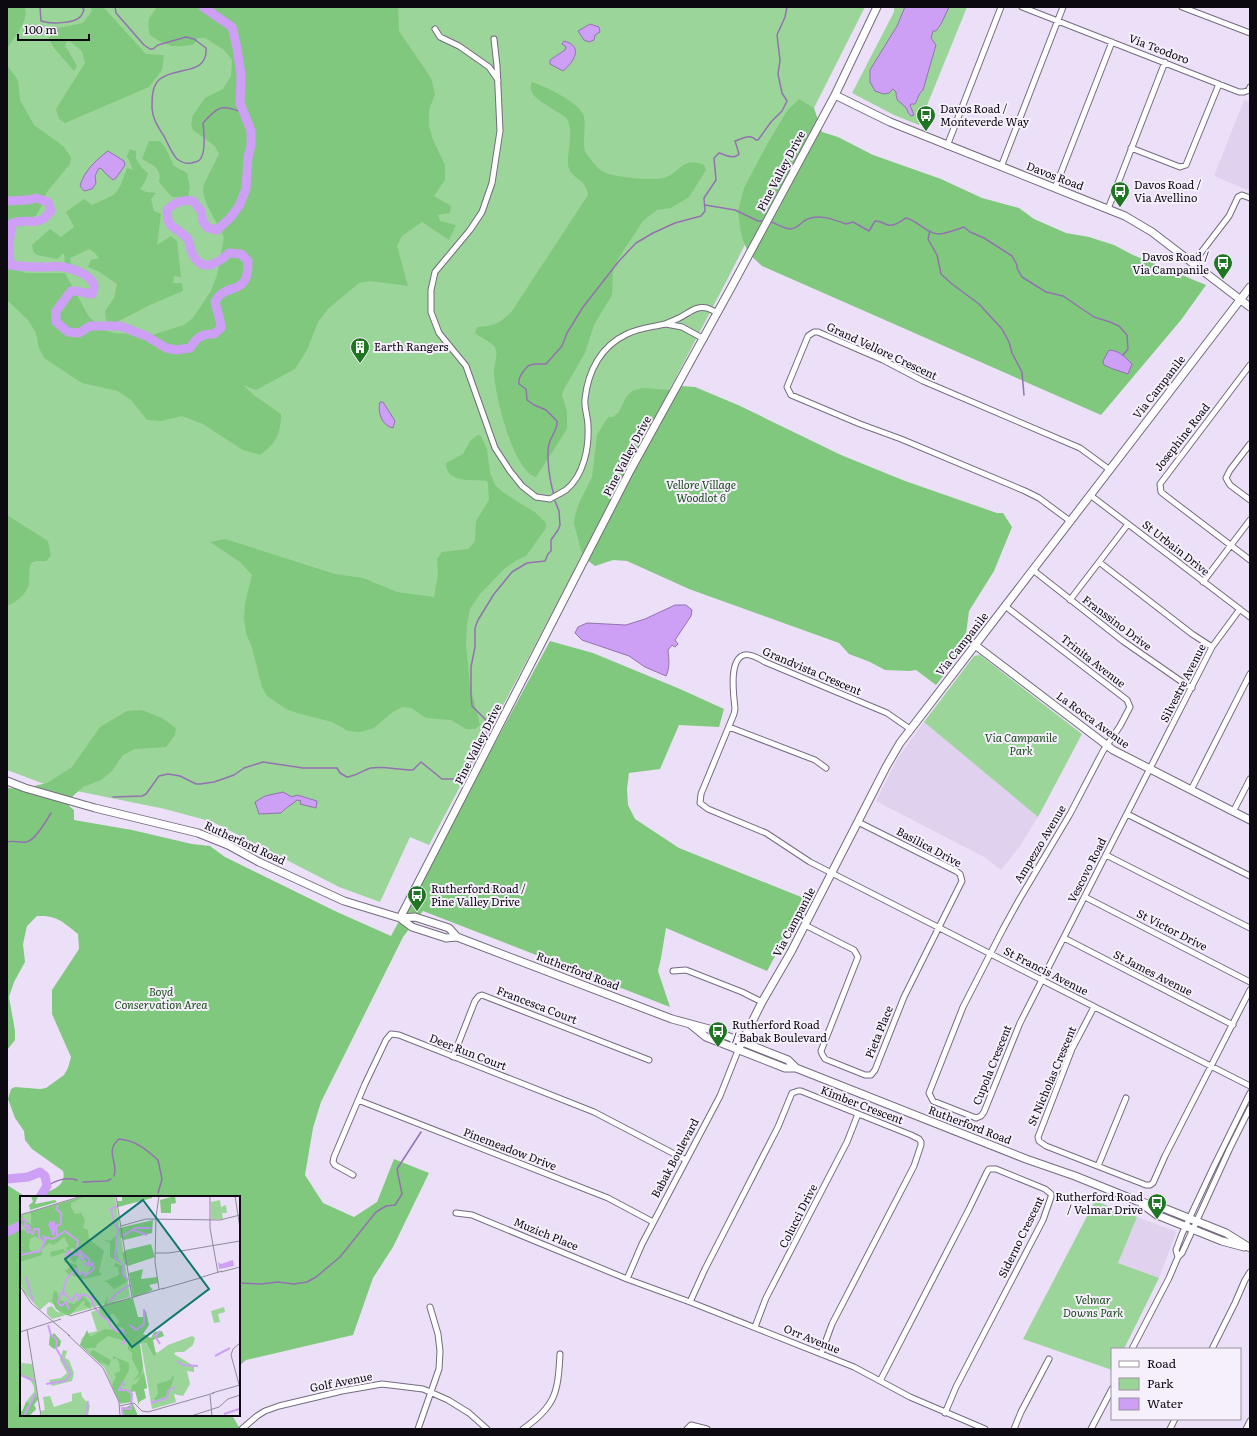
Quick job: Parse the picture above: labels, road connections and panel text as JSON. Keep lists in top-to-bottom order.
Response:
{
  "streets": {
    "street": [
      "Via Teodoro",
      "Pine Valley Drive",
      "Davos Road",
      "Grand Vellore Crescent",
      "Via Campanile",
      "Josephine Road",
      "St Urbain Drive",
      "Franssino Drive",
      "Trinita Avenue",
      "Grandvista Crescent",
      "Silvestre Avenue",
      "La Rocca Avenue",
      "Rutherford Road",
      "Ampezzo Avenue",
      "Basilica Drive",
      "Vescovo Road",
      "St Victor Drive",
      "St Francis Avenue",
      "St James Avenue",
      "Francesca Court",
      "Pieta Place",
      "Deer Run Court",
      "Cupola Crescent",
      "St Nicholas Crescent",
      "Kimber Crescent",
      "Pinemeadow Drive",
      "Babak Boulevard",
      "Colucci Drive",
      "Muzich Place",
      "Siderno Crescent",
      "Orr Avenue",
      "Golf Avenue"
    ]
  },
  "crossings": [
    ["Pine Valley Drive", "Davos Road"],
    ["Pine Valley Drive", "Rutherford Road"],
    ["Davos Road", "Via Campanile"],
    ["Grand Vellore Crescent", "Via Campanile"],
    ["Via Campanile", "St Urbain Drive"],
    ["Via Campanile", "Franssino Drive"],
    ["Via Campanile", "Trinita Avenue"],
    ["Via Campanile", "Grandvista Crescent"],
    ["Via Campanile", "La Rocca Avenue"],
    ["Via Campanile", "Rutherford Road"],
    ["Via Campanile", "Basilica Drive"],
    ["Via Campanile", "St Francis Avenue"],
    ["Via Campanile", "Pieta Place"],
    ["Via Campanile", "Babak Boulevard"],
    ["St Urbain Drive", "Silvestre Avenue"],
    ["Franssino Drive", "Silvestre Avenue"],
    ["Trinita Avenue", "La Rocca Avenue"],
    ["Trinita Avenue", "Ampezzo Avenue"],
    ["Grandvista Crescent", "St Francis Avenue"],
    ["Silvestre Avenue", "La Rocca Avenue"],
    ["Silvestre Avenue", "Vescovo Road"],
    ["La Rocca Avenue", "Ampezzo Avenue"],
    ["La Rocca Avenue", "Vescovo Road"],
    ["Rutherford Road", "Babak Boulevard"],
    ["Ampezzo Avenue", "St Francis Avenue"],
    ["Ampezzo Avenue", "Cupola Crescent"],
    ["Basilica Drive", "St Francis Avenue"],
    ["Basilica Drive", "Pieta Place"],
    ["Vescovo Road", "St Victor Drive"],
    ["Vescovo Road", "St Francis Avenue"],
    ["Vescovo Road", "St James Avenue"],
    ["Vescovo Road", "Cupola Crescent"],
    ["St Francis Avenue", "Pieta Place"],
    ["St Francis Avenue", "Cupola Crescent"],
    ["St Francis Avenue", "St Nicholas Crescent"],
    ["Francesca Court", "Deer Run Court"],
    ["Deer Run Court", "Pinemeadow Drive"],
    ["Deer Run Court", "Babak Boulevard"],
    ["Kimber Crescent", "Colucci Drive"],
    ["Kimber Crescent", "Orr Avenue"],
    ["Pinemeadow Drive", "Babak Boulevard"],
    ["Babak Boulevard", "Muzich Place"],
    ["Babak Boulevard", "Orr Avenue"],
    ["Colucci Drive", "Orr Avenue"],
    ["Muzich Place", "Orr Avenue"],
    ["Siderno Crescent", "Orr Avenue"]
  ],
  "parks": [
    "Vellore Village Woodlot 6",
    "Via Campanile Park",
    "Boyd Conservation Area",
    "Velmar Downs Park"
  ],
  "places": {
    "bus stop": [
      "Davos Road / Monteverde Way",
      "Davos Road / Via Avellino",
      "Davos Road / Via Campanile",
      "Rutherford Road / Pine Valley Drive",
      "Rutherford Road / Babak Boulevard",
      "Rutherford Road / Velmar Drive"
    ],
    "building": ["Earth Rangers"]
  },
  "legend": ["Road", "Park", "Water"],
  "scale_bar": "100 m"
}
